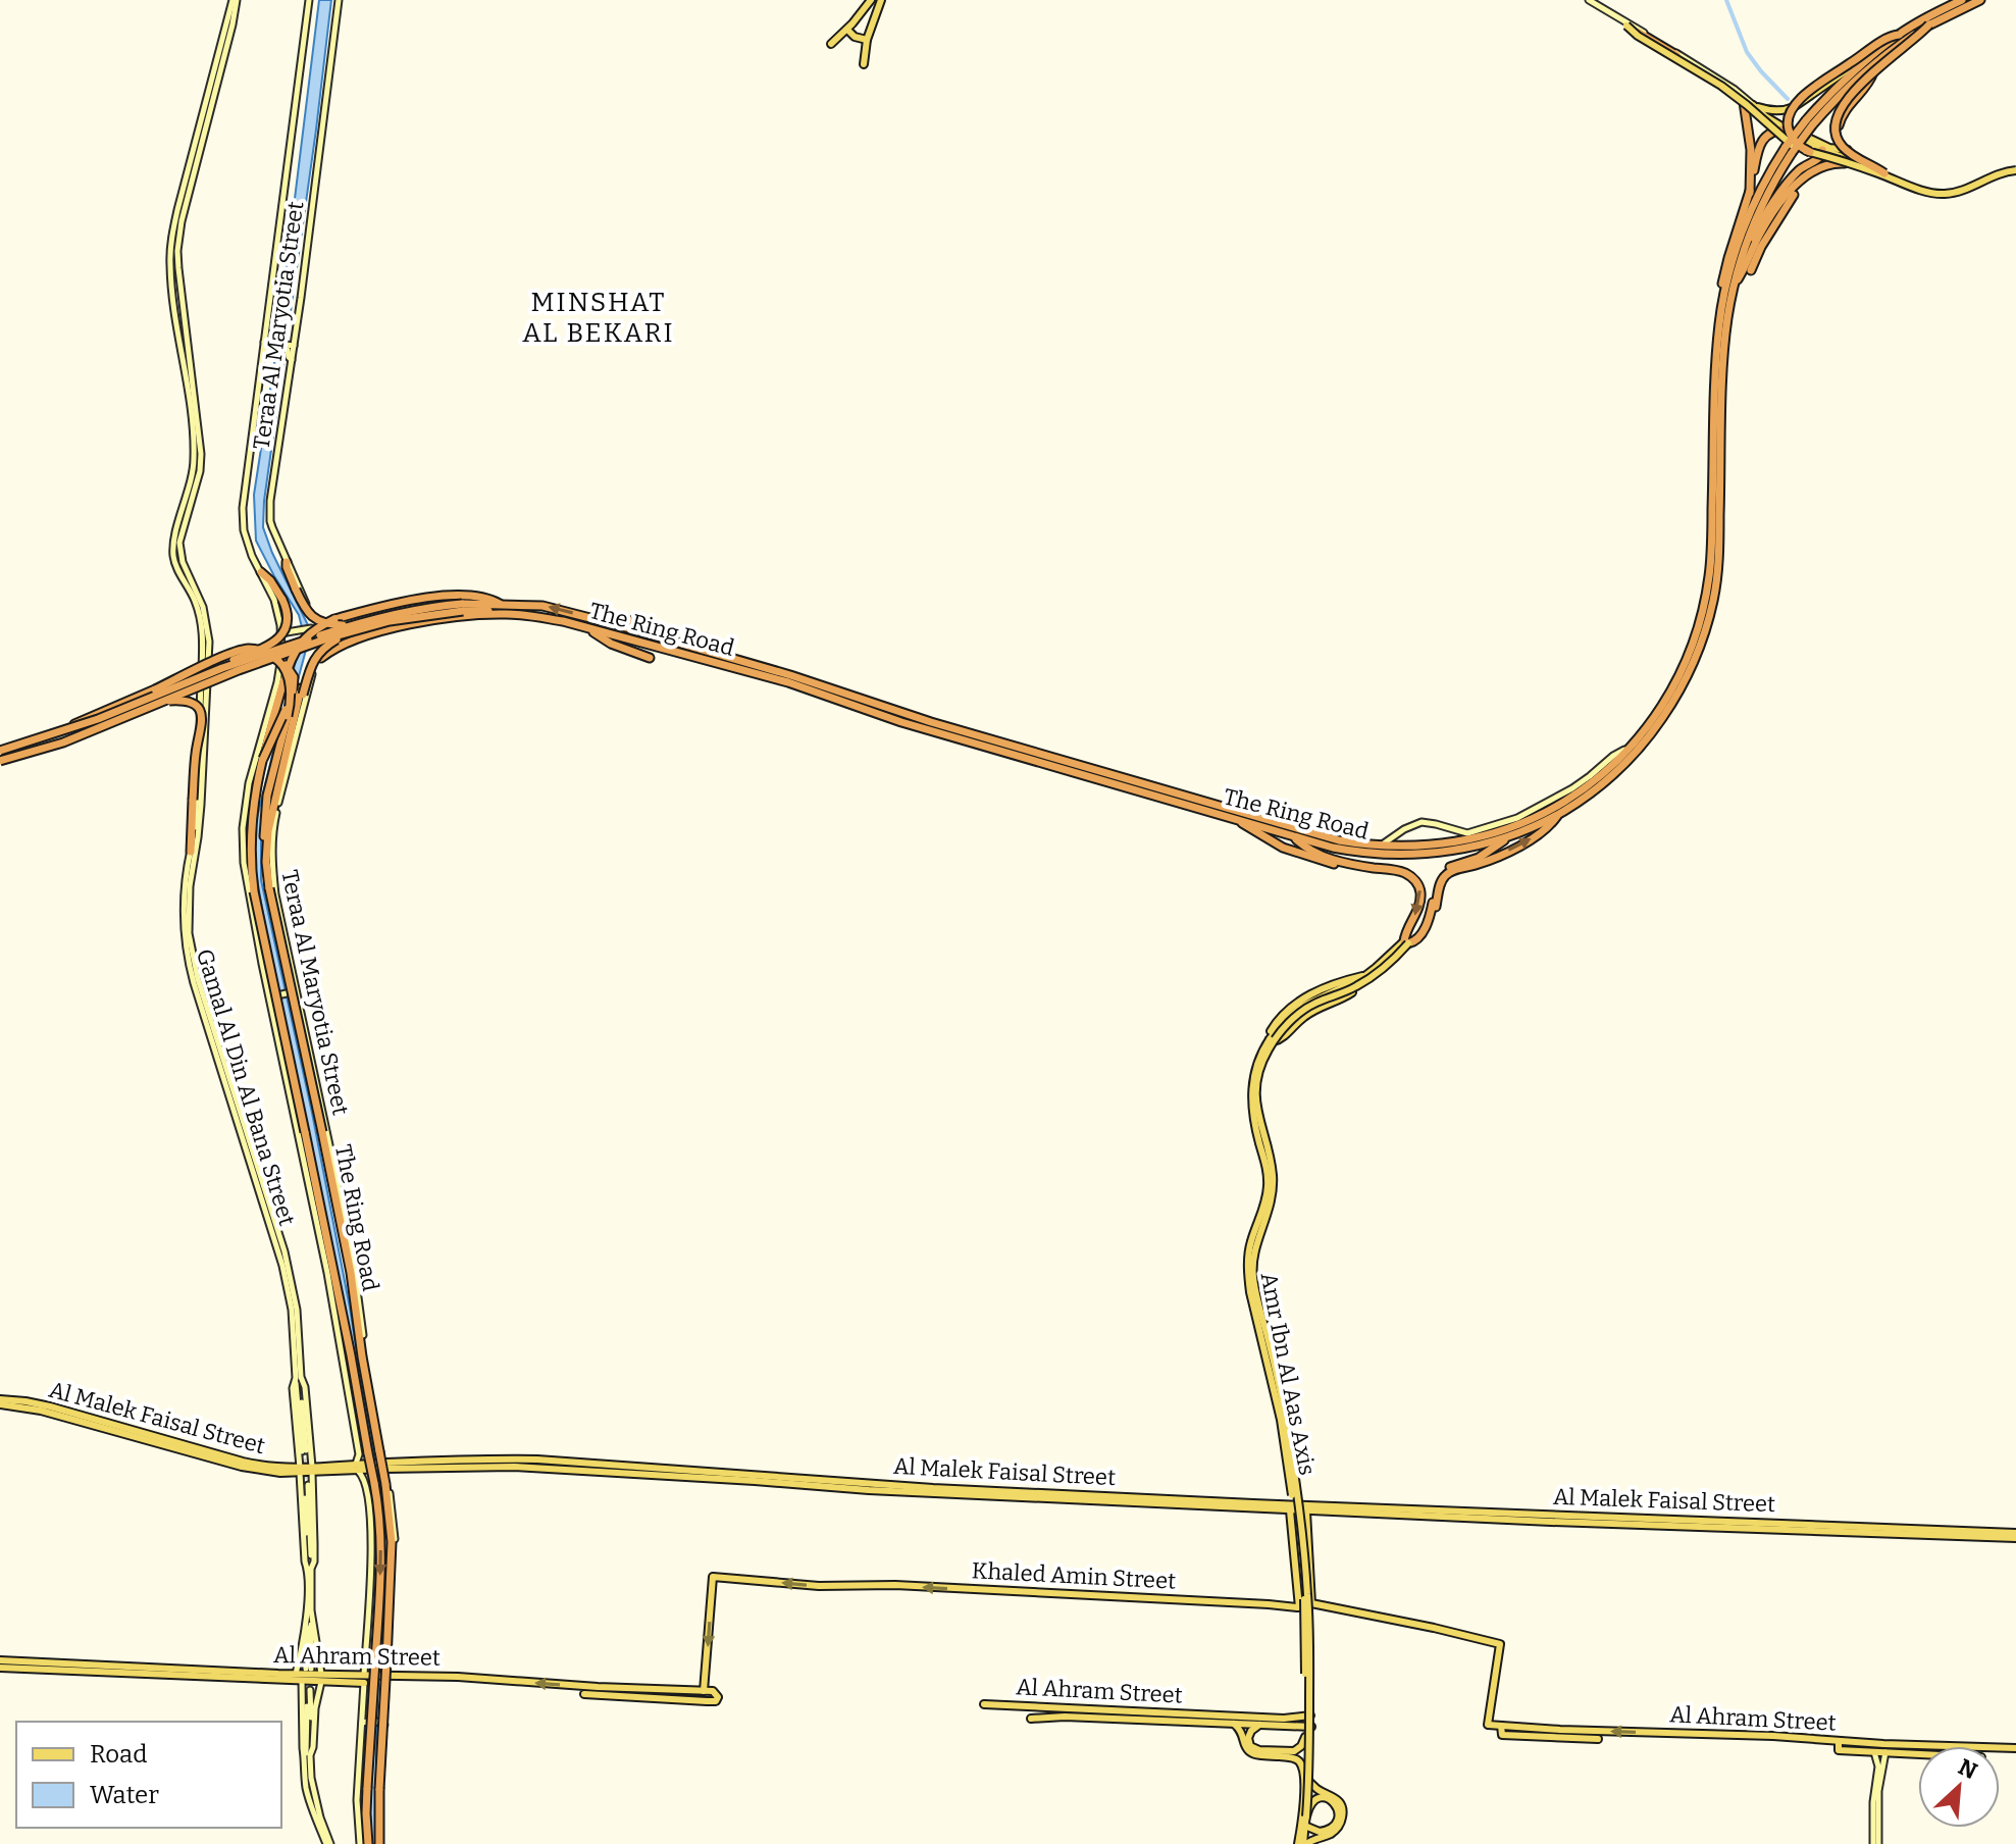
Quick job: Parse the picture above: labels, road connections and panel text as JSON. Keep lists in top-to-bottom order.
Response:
{
  "streets": {
    "highway": ["The Ring Road"],
    "main road": [
      "Teraa Al Maryotia Street",
      "Gamal Al Din Al Bana Street",
      "Amr Ibn Al Aas Axis",
      "Al Malek Faisal Street",
      "Khaled Amin Street",
      "Al Ahram Street"
    ]
  },
  "crossings": [
    ["Teraa Al Maryotia Street", "Al Malek Faisal Street"],
    ["Teraa Al Maryotia Street", "Al Ahram Street"],
    ["Gamal Al Din Al Bana Street", "Al Malek Faisal Street"],
    ["Khaled Amin Street", "Al Ahram Street"]
  ],
  "districts": ["MINSHAT AL BEKARI"],
  "legend": ["Road", "Water"],
  "north": "top right"
}
